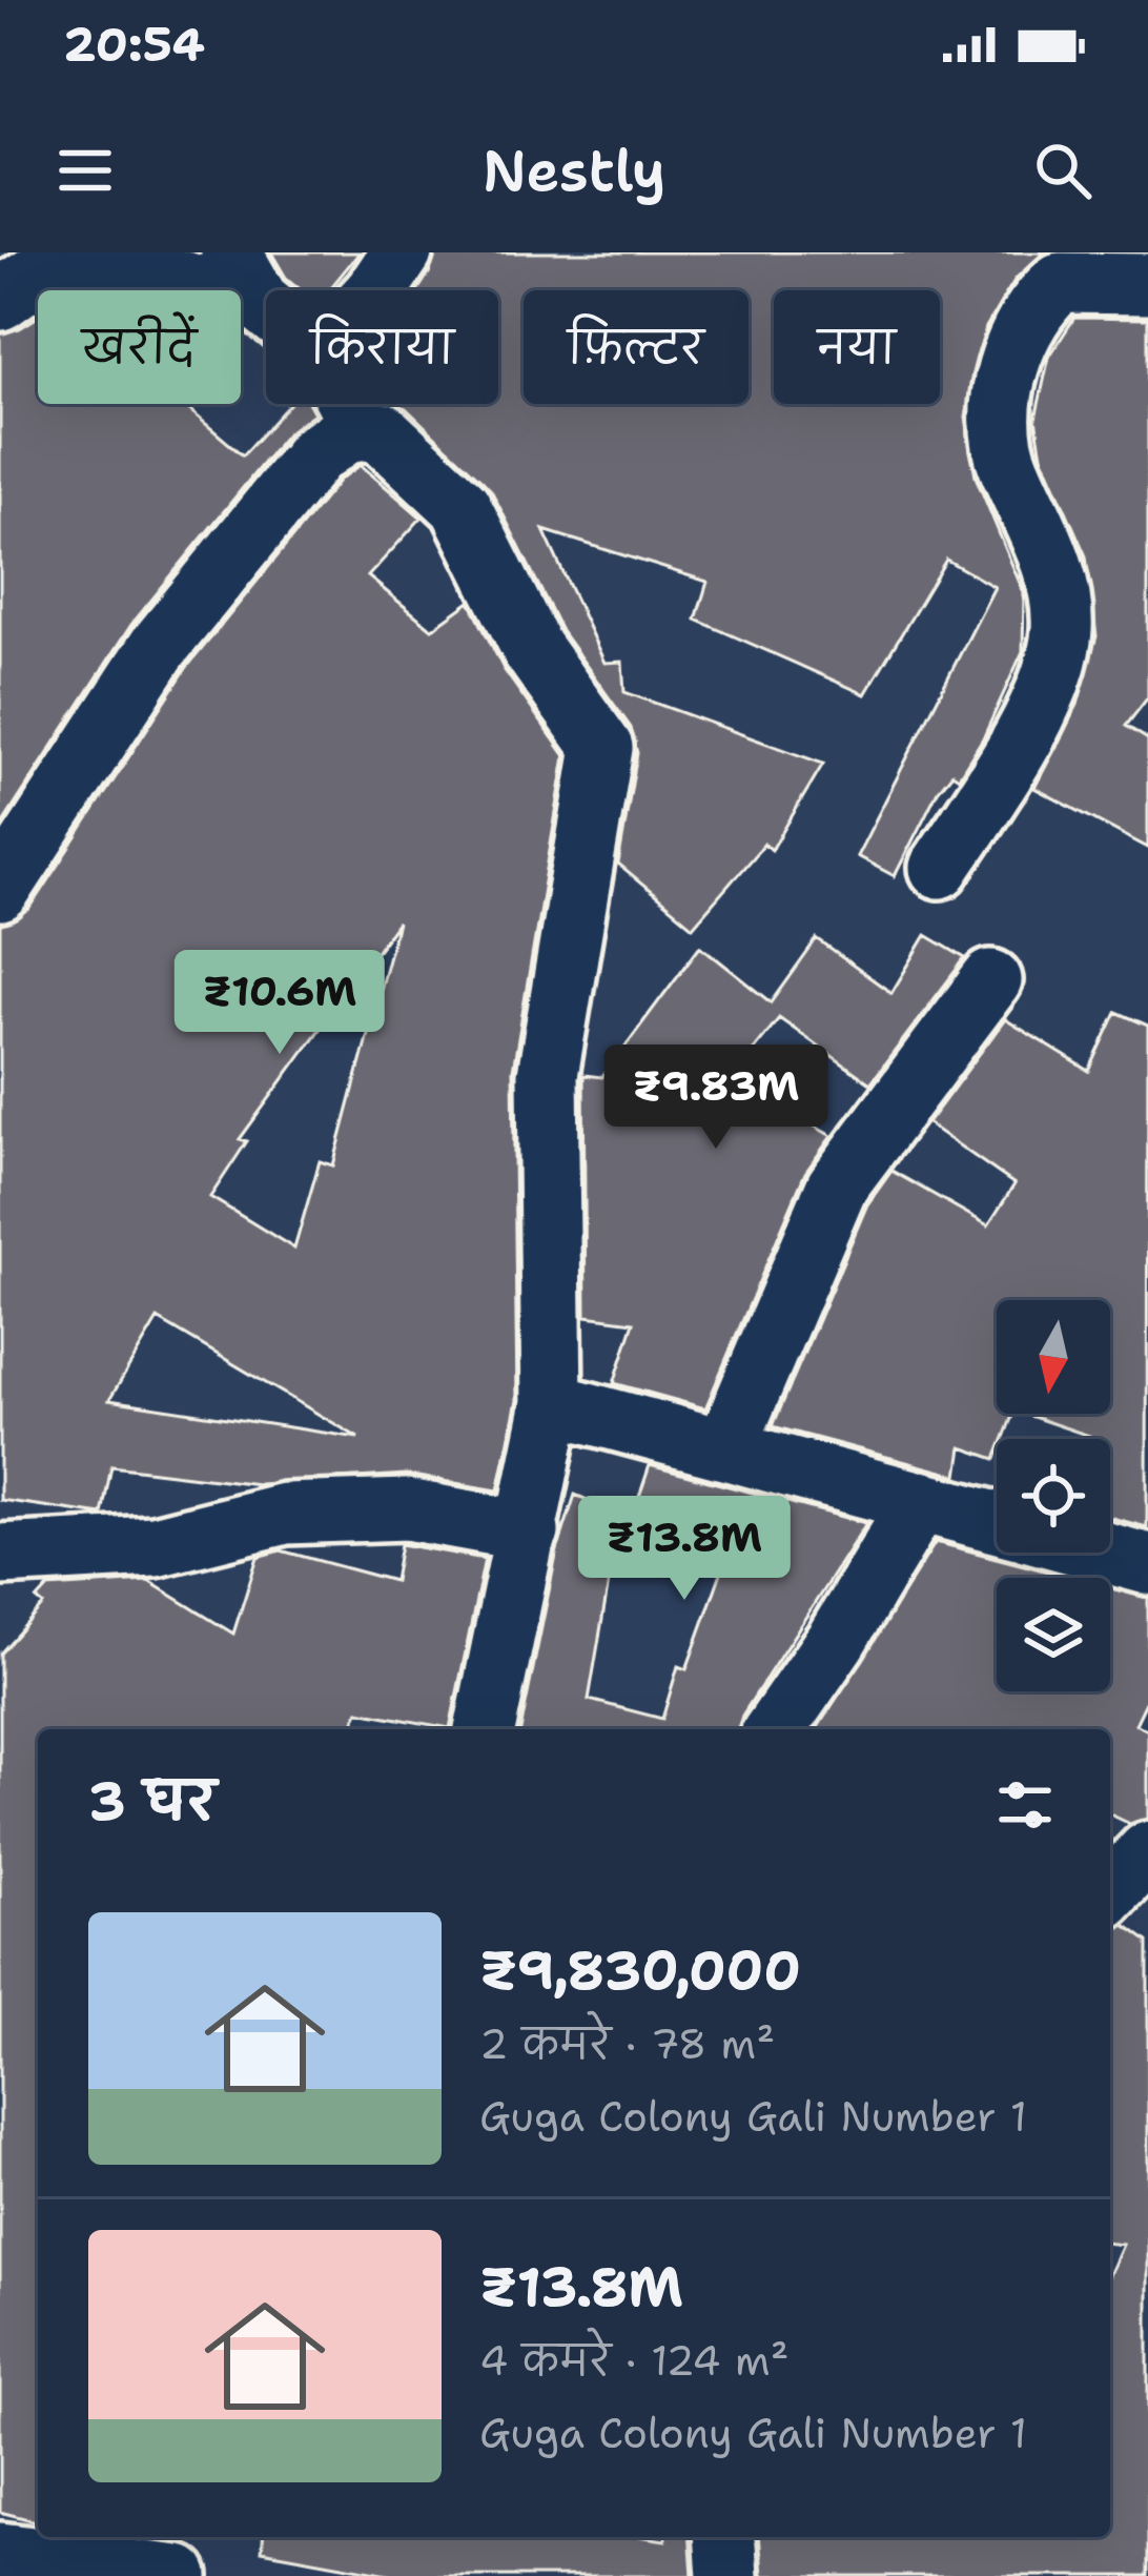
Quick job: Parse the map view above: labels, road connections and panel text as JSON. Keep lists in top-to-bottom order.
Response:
{
  "north": "bottom",
  "page": {
    "status": "20:54",
    "header": "Nestly",
    "chip": [
      "खरीदें",
      "किराया",
      "फ़िल्टर",
      "नया"
    ],
    "price": ["₹10.6M", "₹9.83M", "₹13.8M"],
    "heading": "3 घर",
    "list": [
      {
        "name": "₹9,830,000",
        "note": "2 कमरे · 78 m² · Guga Colony Gali Number 1"
      },
      {
        "name": "₹13.8M",
        "note": "4 कमरे · 124 m² · Guga Colony Gali Number 1"
      }
    ]
  }
}
